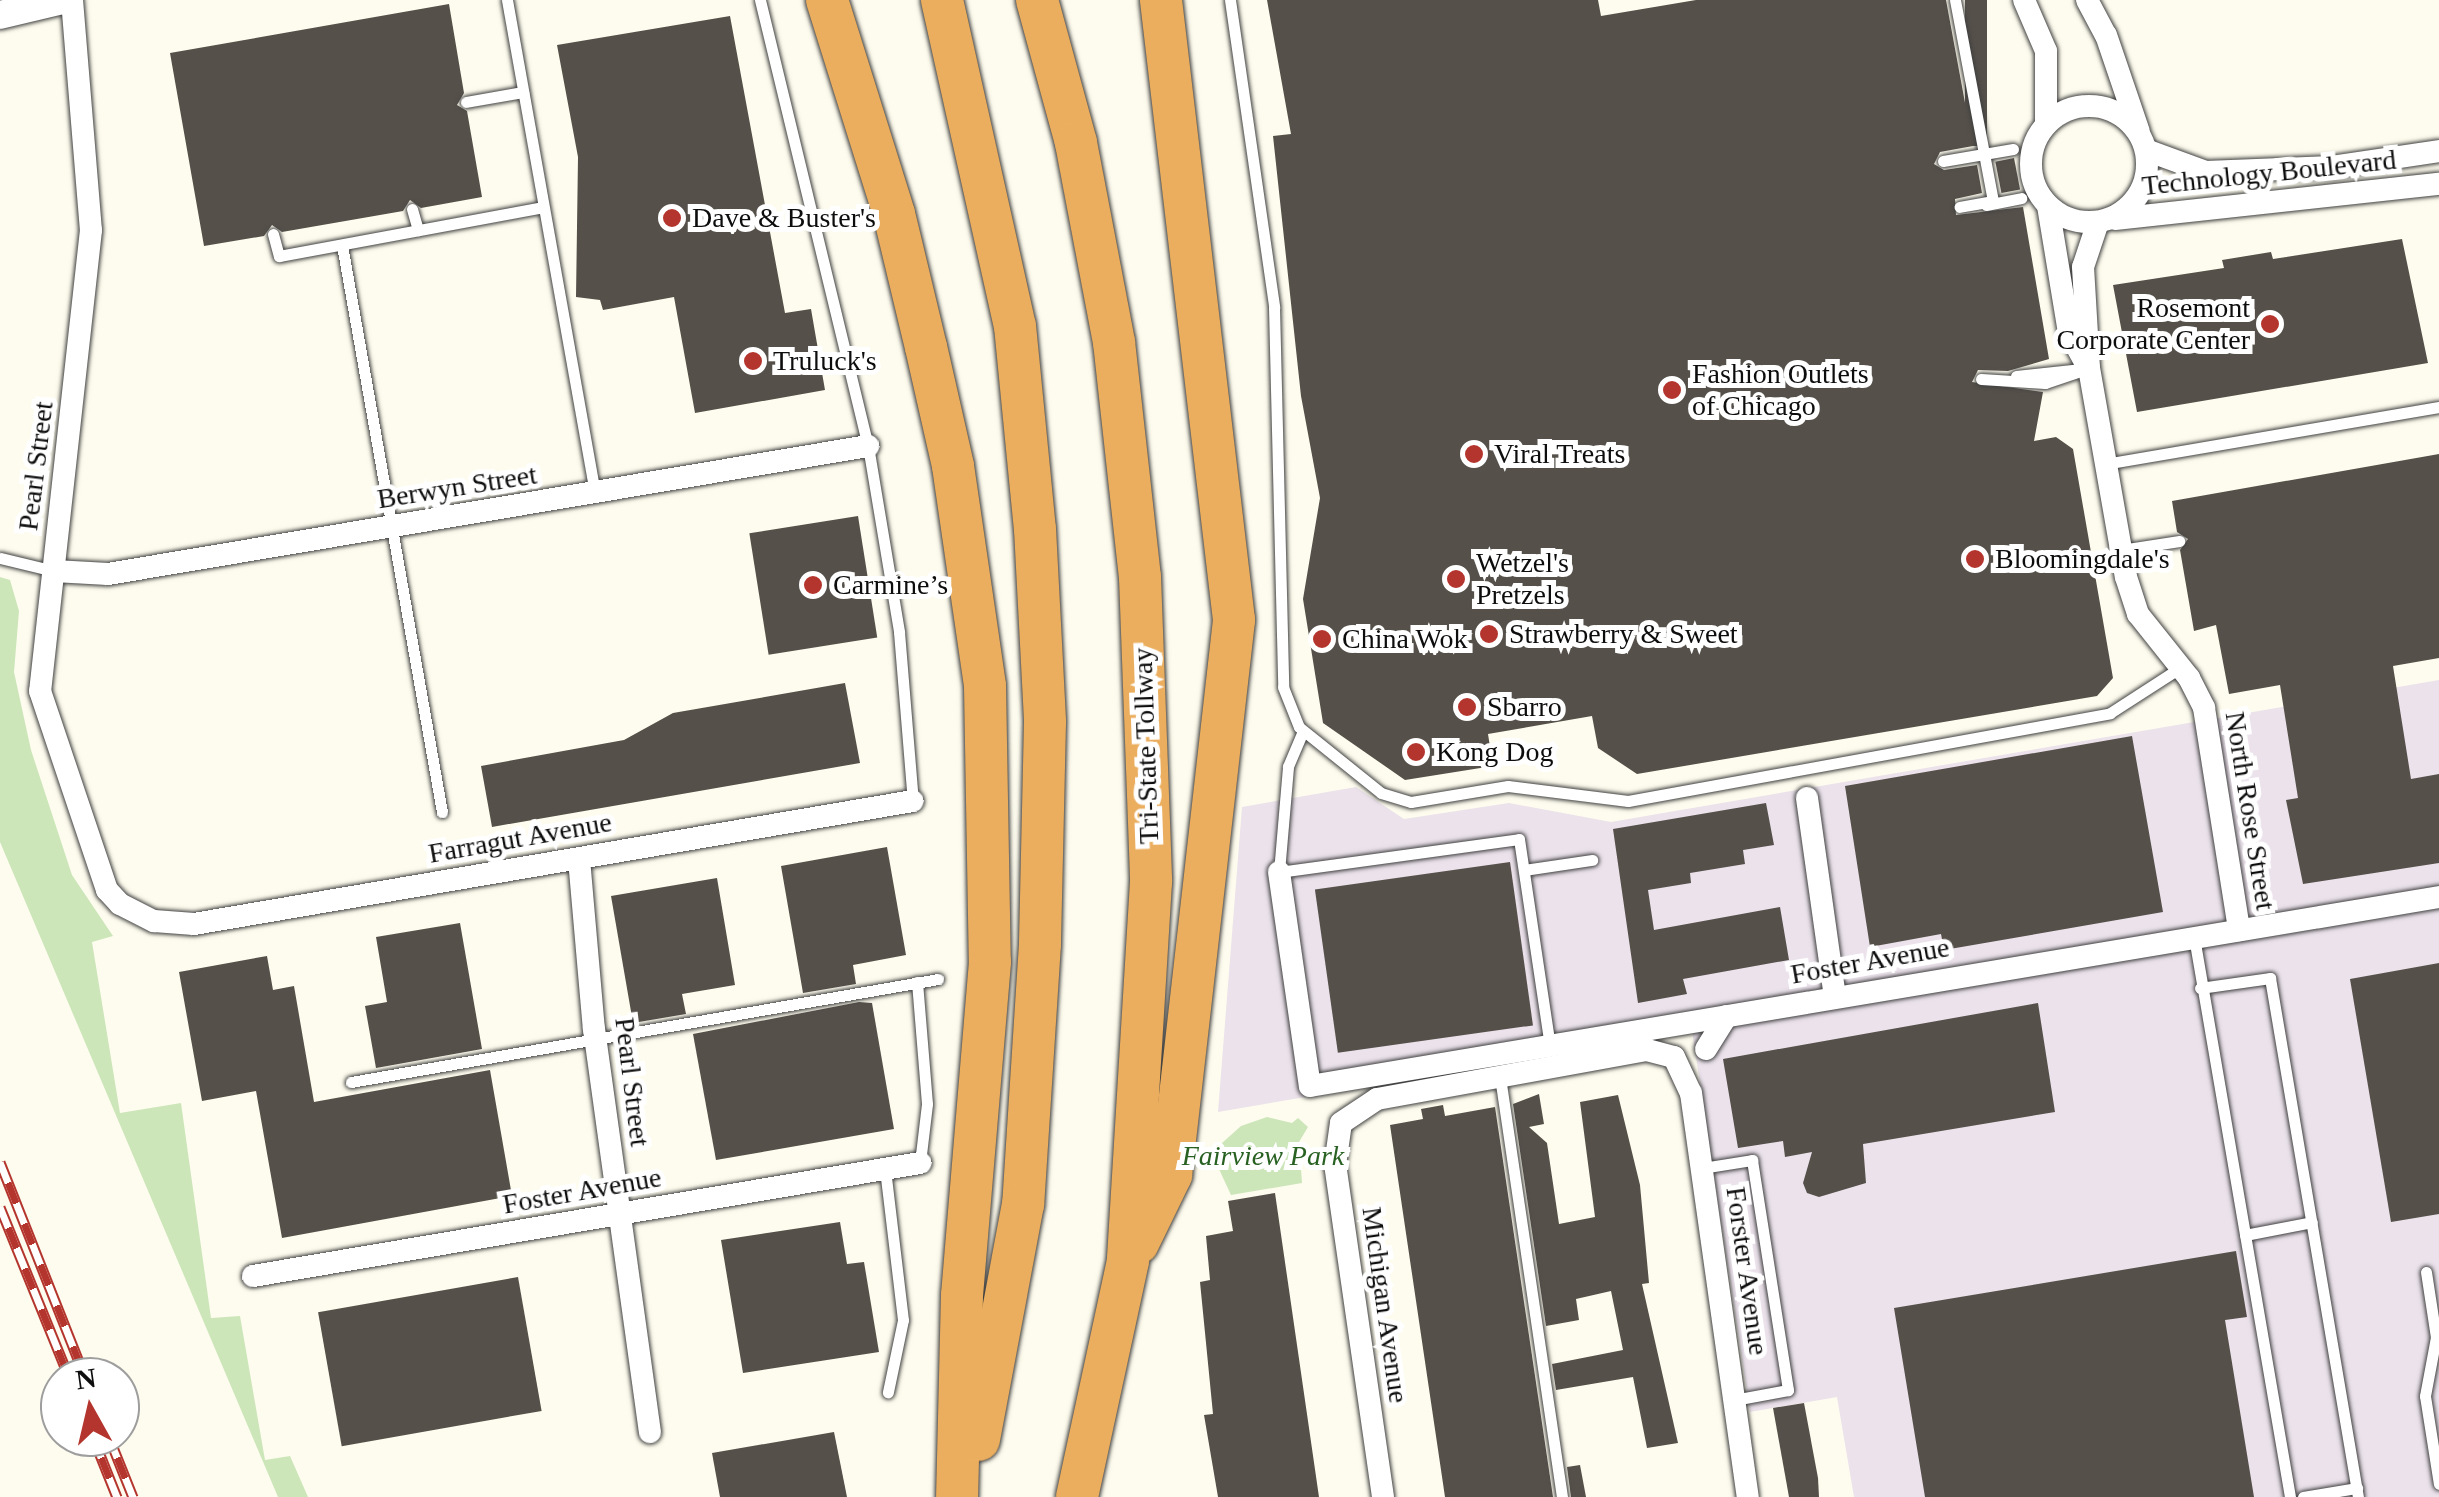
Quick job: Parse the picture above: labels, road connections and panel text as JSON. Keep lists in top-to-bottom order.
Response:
{
  "streets": {
    "highway": ["Tri-State Tollway"],
    "street": [
      "Technology Boulevard",
      "Pearl Street",
      "Berwyn Street",
      "North Rose Street",
      "Farragut Avenue",
      "Foster Avenue",
      "Forster Avenue",
      "Michigan Avenue"
    ]
  },
  "crossings": [
    ["Technology Boulevard", "North Rose Street"],
    ["Pearl Street", "Berwyn Street"],
    ["Pearl Street", "Farragut Avenue"],
    ["Pearl Street", "Foster Avenue"],
    ["North Rose Street", "Foster Avenue"],
    ["Forster Avenue", "Michigan Avenue"]
  ],
  "parks": ["Fairview Park"],
  "places": [
    "Dave & Buster's",
    "Rosemont Corporate Center",
    "Truluck's",
    "Fashion Outlets of Chicago",
    "Viral Treats",
    "Bloomingdale's",
    "Wetzel's Pretzels",
    "Carmine’s",
    "Strawberry & Sweet",
    "China Wok",
    "Sbarro",
    "Kong Dog"
  ],
  "north": "top"
}
